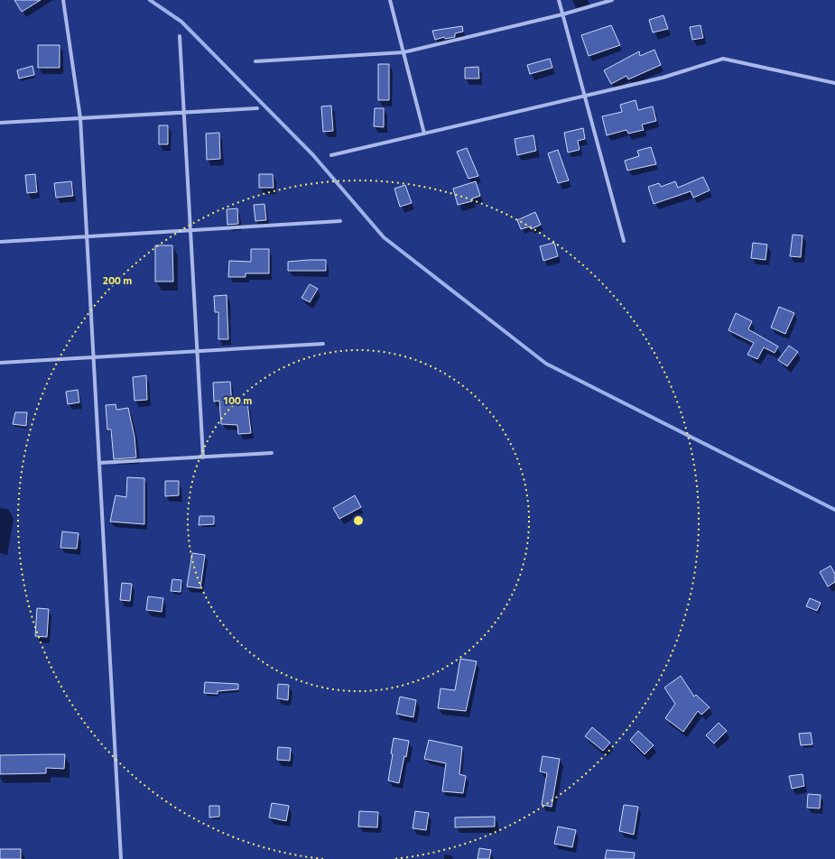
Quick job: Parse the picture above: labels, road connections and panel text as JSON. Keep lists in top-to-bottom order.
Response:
{
  "rings": ["200 m", "100 m"]
}
